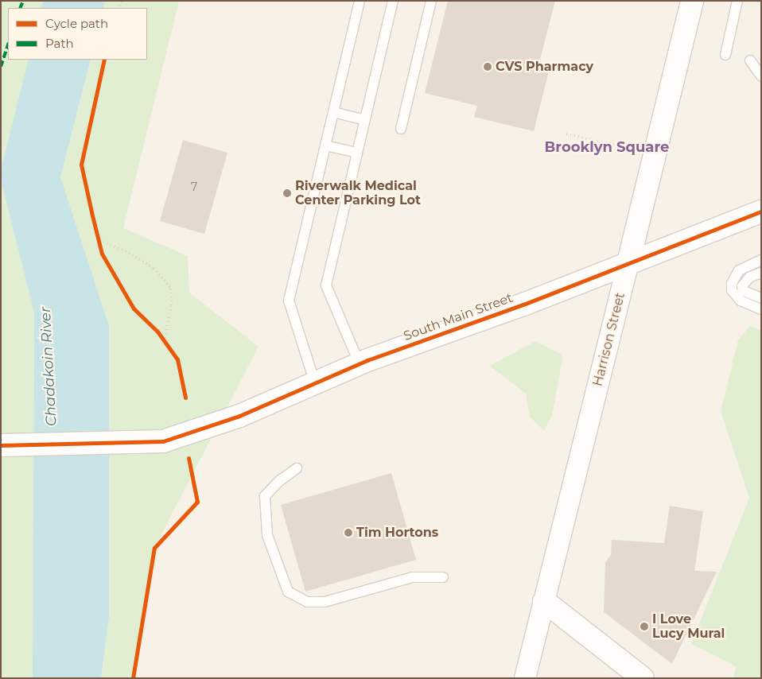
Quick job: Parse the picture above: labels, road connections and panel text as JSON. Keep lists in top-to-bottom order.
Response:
{
  "streets": {
    "street": ["South Main Street", "Harrison Street"]
  },
  "crossings": [
    ["South Main Street", "Harrison Street"]
  ],
  "districts": ["Brooklyn Square"],
  "water": ["Chadakoin River"],
  "places": [
    "CVS Pharmacy",
    "Riverwalk Medical Center Parking Lot",
    "Tim Hortons",
    "I Love Lucy Mural"
  ],
  "house_numbers": ["7"],
  "legend": ["Cycle path", "Path"]
}
